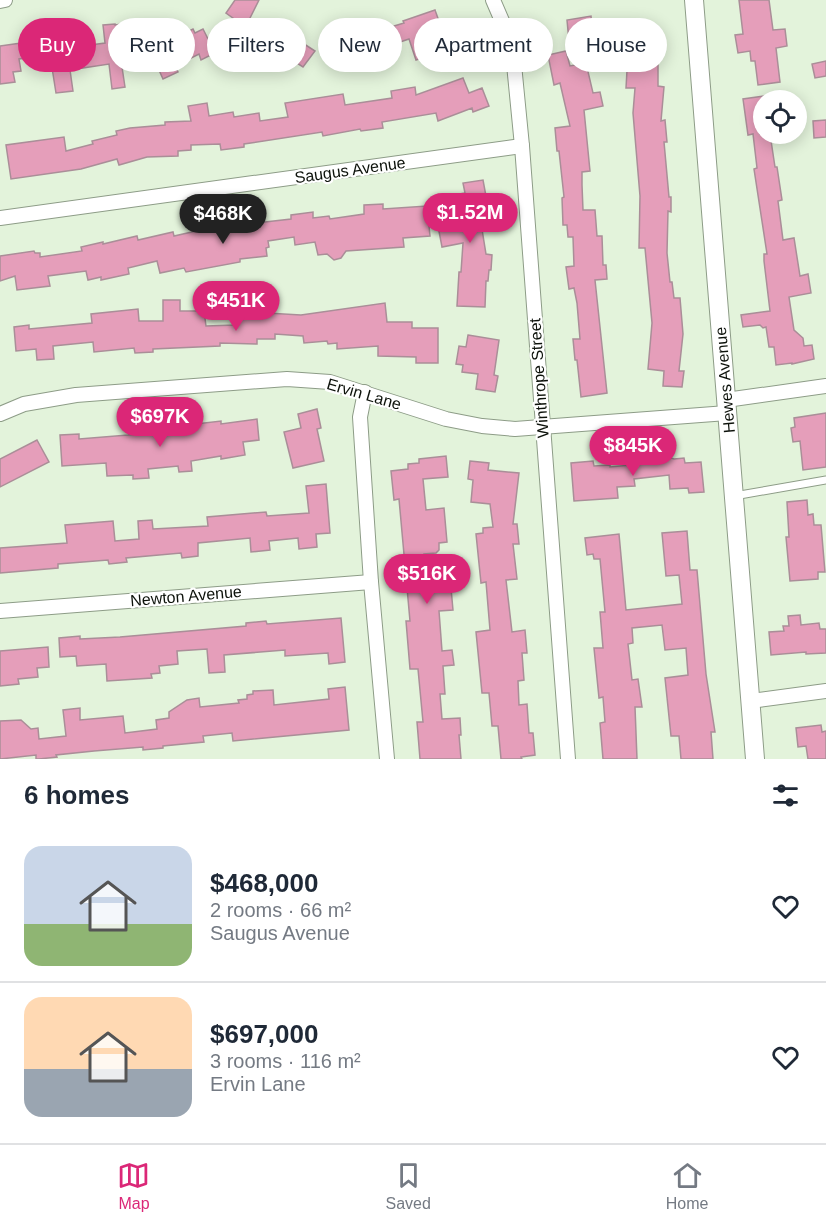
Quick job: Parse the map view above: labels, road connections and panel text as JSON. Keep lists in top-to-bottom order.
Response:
{
  "streets": {
    "street": [
      "Saugus Avenue",
      "Winthrope Street",
      "Hewes Avenue",
      "Ervin Lane",
      "Newton Avenue"
    ]
  },
  "crossings": [
    ["Saugus Avenue", "Winthrope Street"],
    ["Winthrope Street", "Ervin Lane"],
    ["Hewes Avenue", "Ervin Lane"]
  ],
  "page": {
    "chip": [
      "Buy",
      "Rent",
      "Filters",
      "New",
      "Apartment",
      "House"
    ],
    "price": [
      "$1.52M",
      "$468K",
      "$451K",
      "$697K",
      "$845K",
      "$516K"
    ],
    "heading": "6 homes",
    "list": [
      {
        "name": "$468,000",
        "note": "2 rooms · 66 m² · Saugus Avenue"
      },
      {
        "name": "$697,000",
        "note": "3 rooms · 116 m² · Ervin Lane"
      }
    ],
    "tabs": ["Map", "Saved", "Home"]
  }
}
